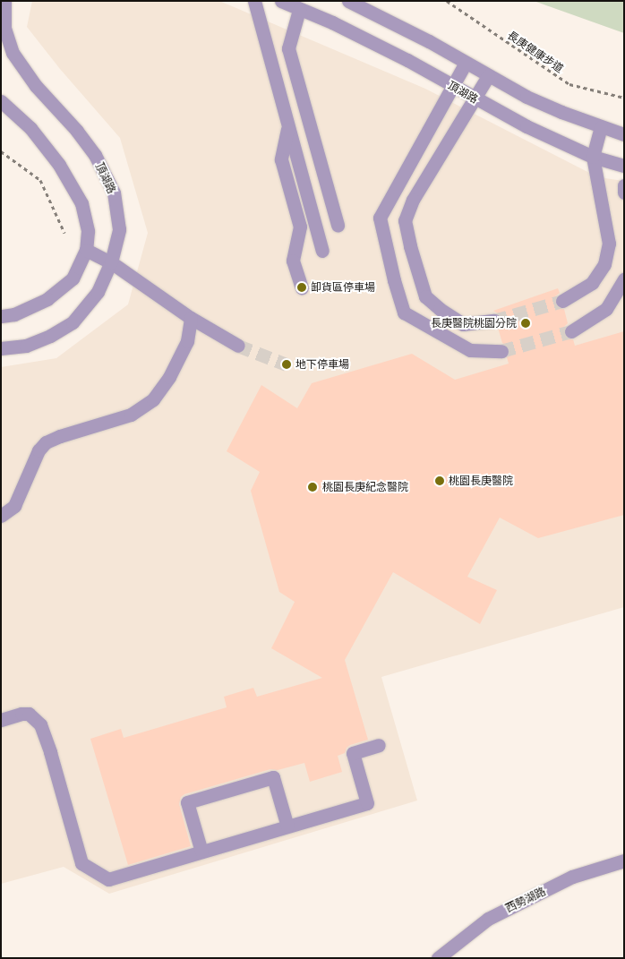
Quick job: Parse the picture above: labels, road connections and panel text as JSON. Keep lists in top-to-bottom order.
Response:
{
  "streets": {
    "street": ["頂湖路", "西勢湖路"],
    "path": ["長庚健康步道"]
  },
  "places": [
    "卸貨區停車場",
    "長庚醫院桃園分院",
    "地下停車場",
    "桃園長庚醫院",
    "桃園長庚紀念醫院"
  ]
}
